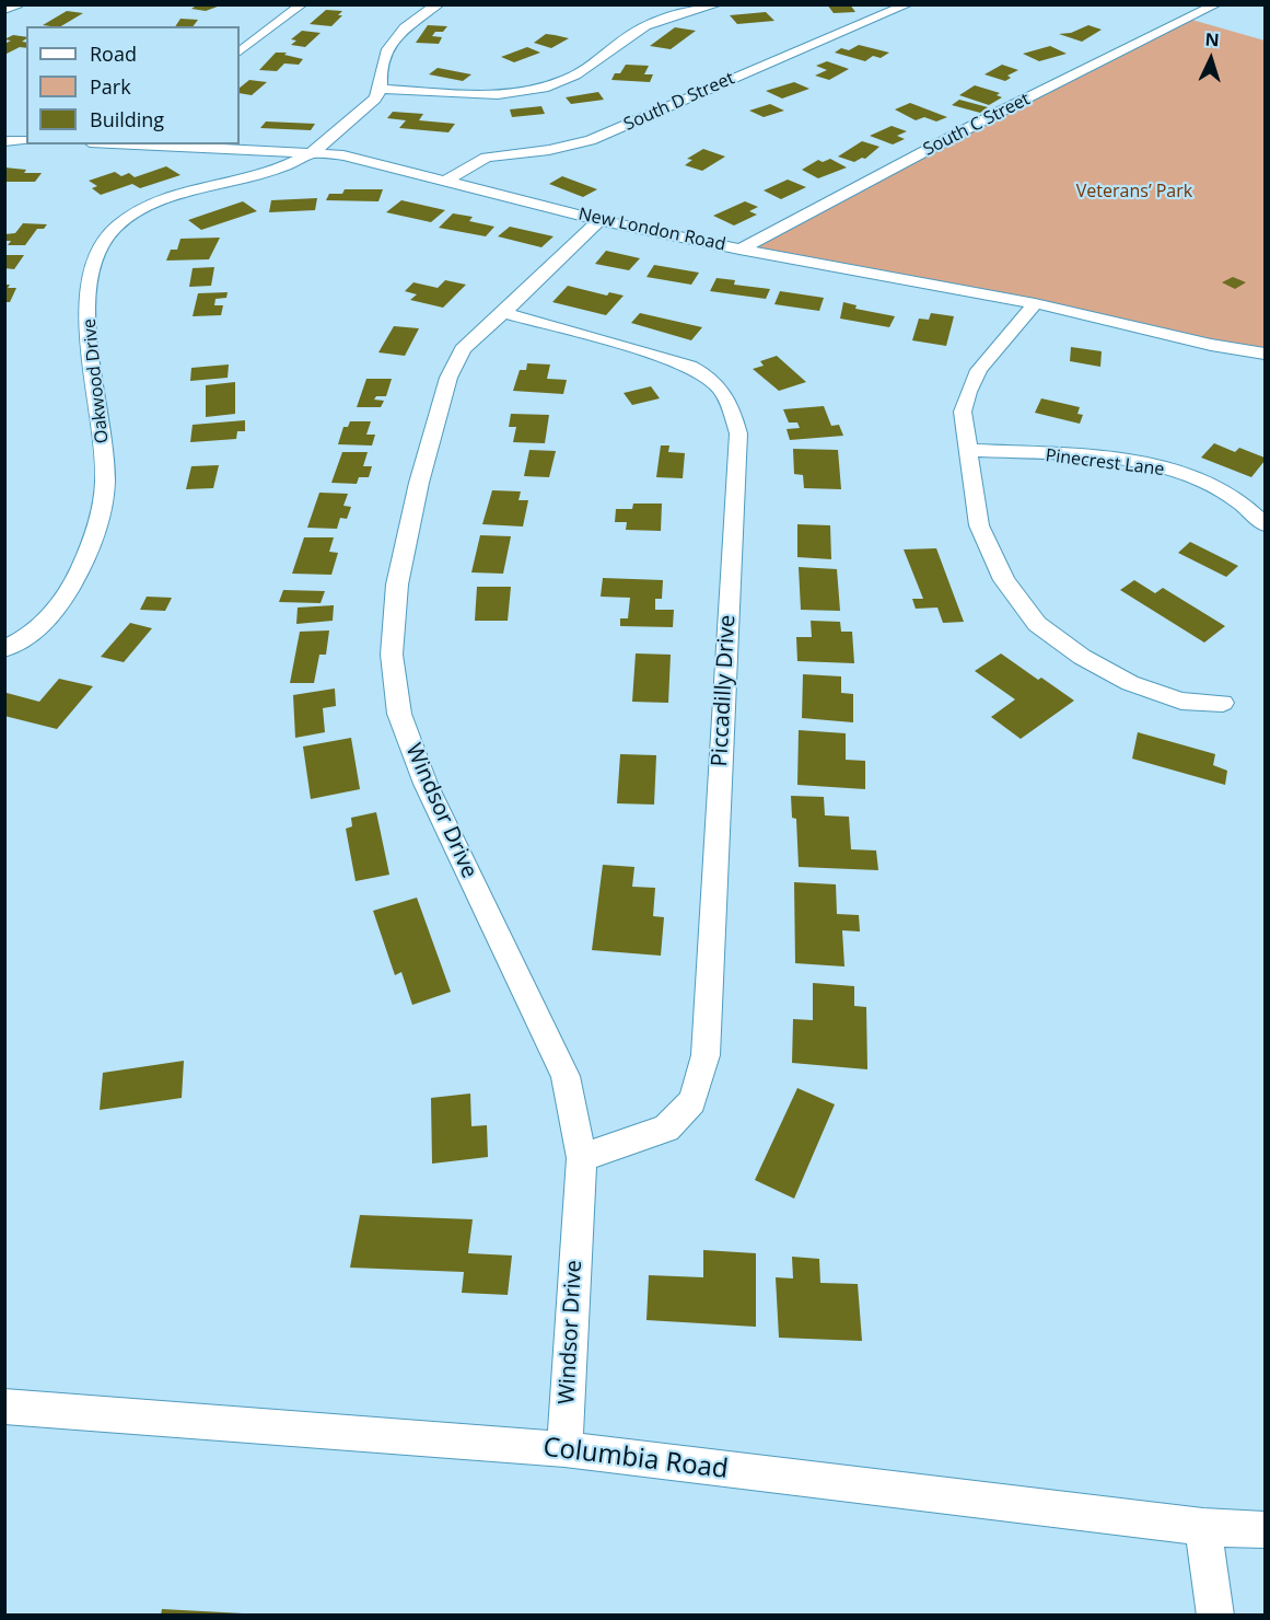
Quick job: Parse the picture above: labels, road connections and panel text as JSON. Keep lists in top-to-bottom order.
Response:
{
  "streets": {
    "street": [
      "South D Street",
      "South C Street",
      "New London Road",
      "Oakwood Drive",
      "Pinecrest Lane",
      "Piccadilly Drive",
      "Windsor Drive",
      "Columbia Road"
    ]
  },
  "crossings": [
    ["South D Street", "New London Road"],
    ["South C Street", "New London Road"],
    ["New London Road", "Oakwood Drive"],
    ["New London Road", "Windsor Drive"],
    ["Piccadilly Drive", "Windsor Drive"],
    ["Windsor Drive", "Columbia Road"]
  ],
  "parks": ["Veterans’ Park"],
  "legend": ["Road", "Park", "Building"],
  "north": "top"
}
